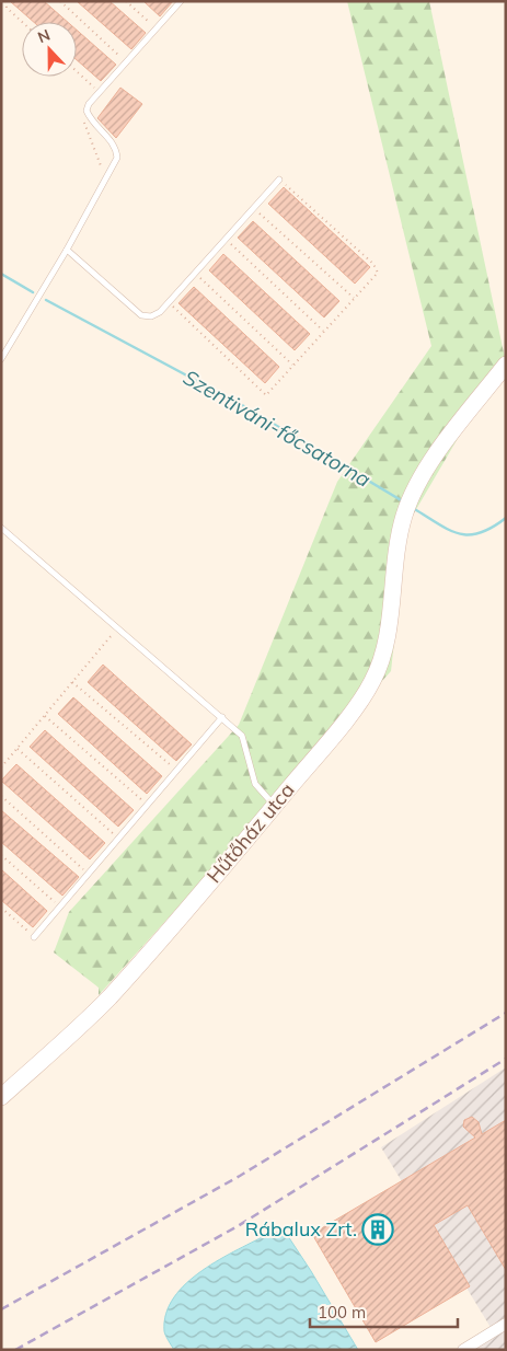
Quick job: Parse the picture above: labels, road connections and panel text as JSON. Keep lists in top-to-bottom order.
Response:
{
  "streets": {
    "street": ["Hűtőház utca"]
  },
  "water": ["Szentiváni-főcsatorna"],
  "places": {
    "building": ["Rábalux Zrt."]
  },
  "scale_bar": "100 m",
  "north": "top"
}
